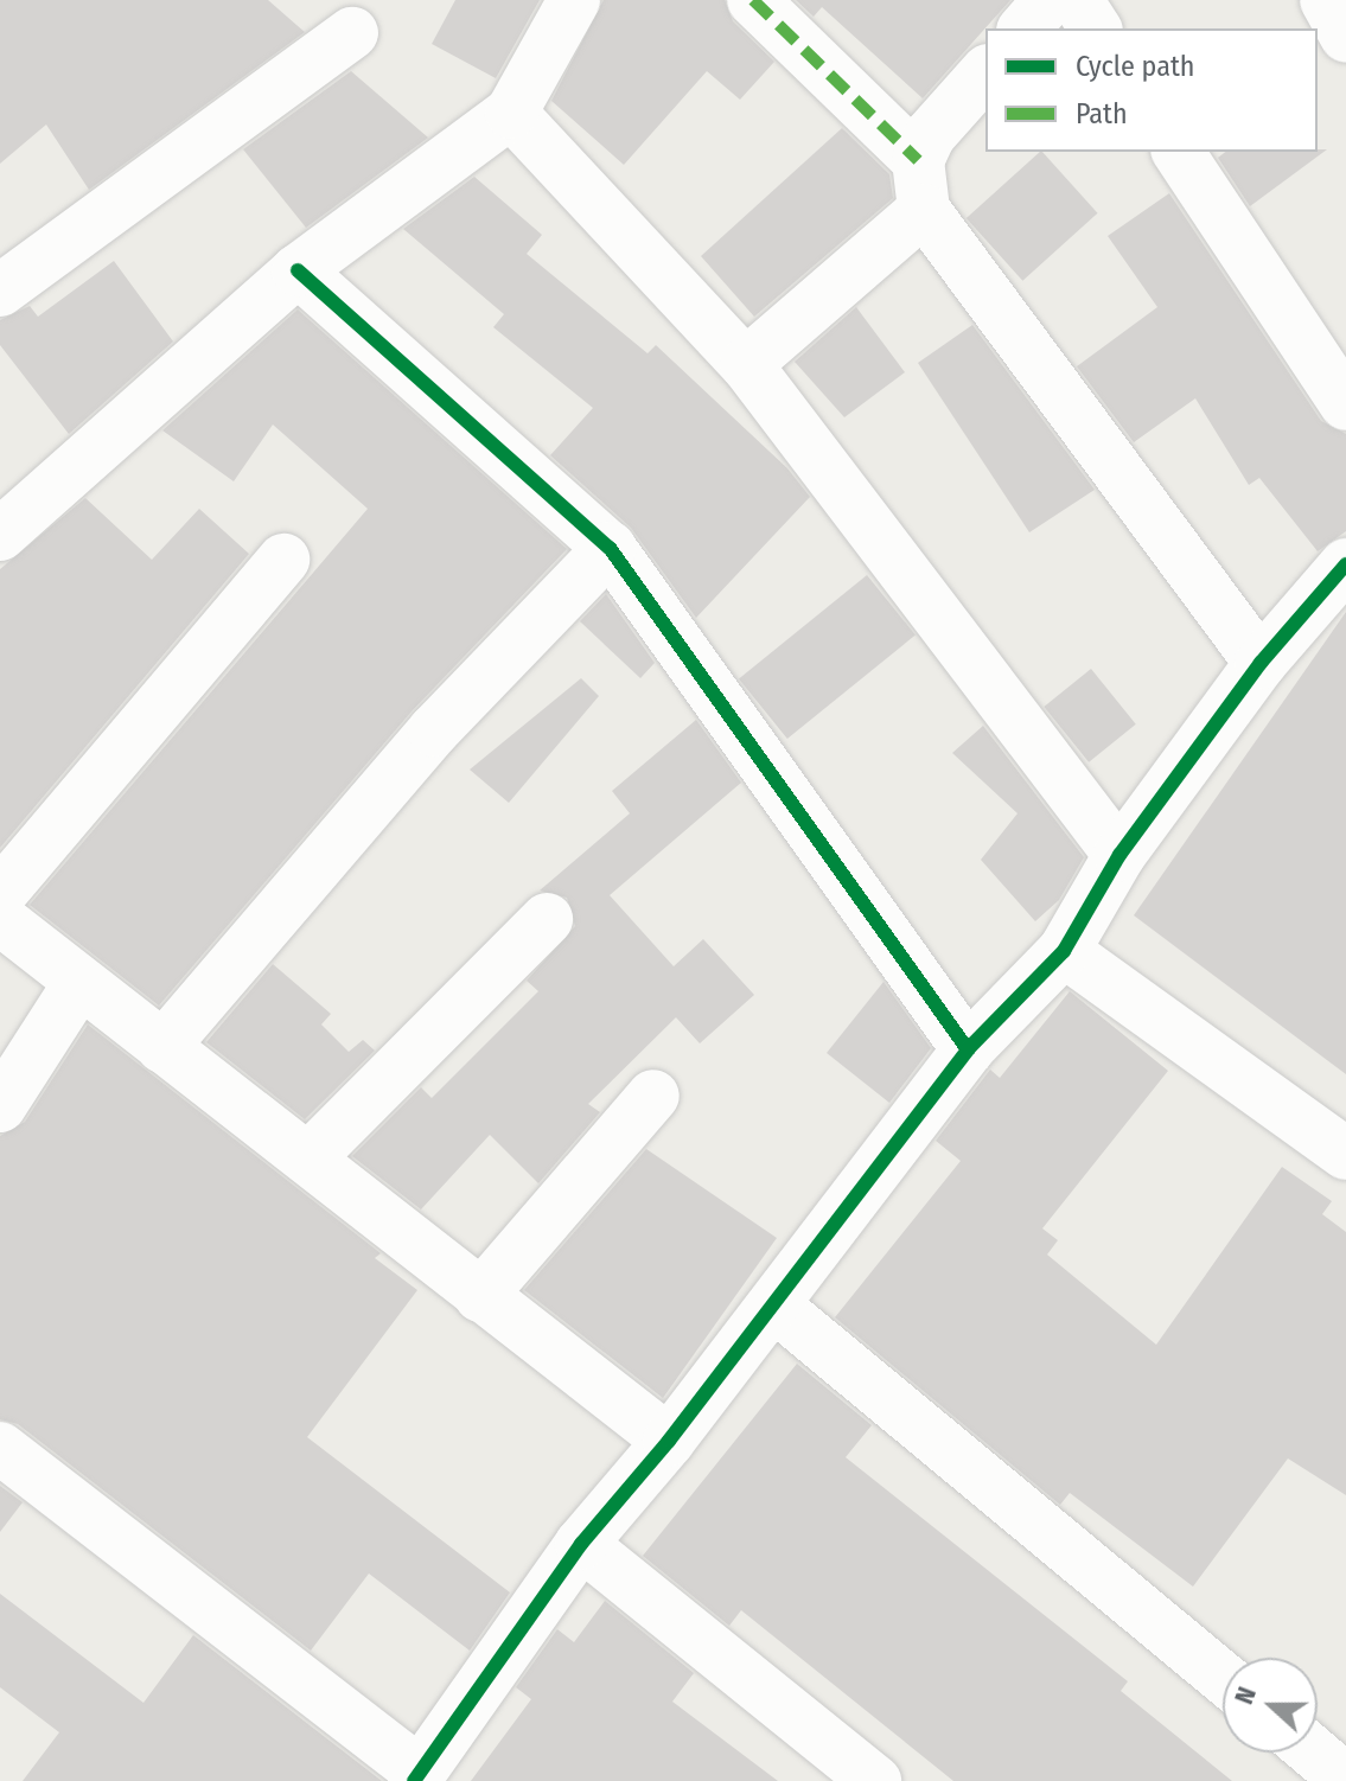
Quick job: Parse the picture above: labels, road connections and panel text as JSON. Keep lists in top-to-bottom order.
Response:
{
  "legend": ["Cycle path", "Path"],
  "north": "left"
}
